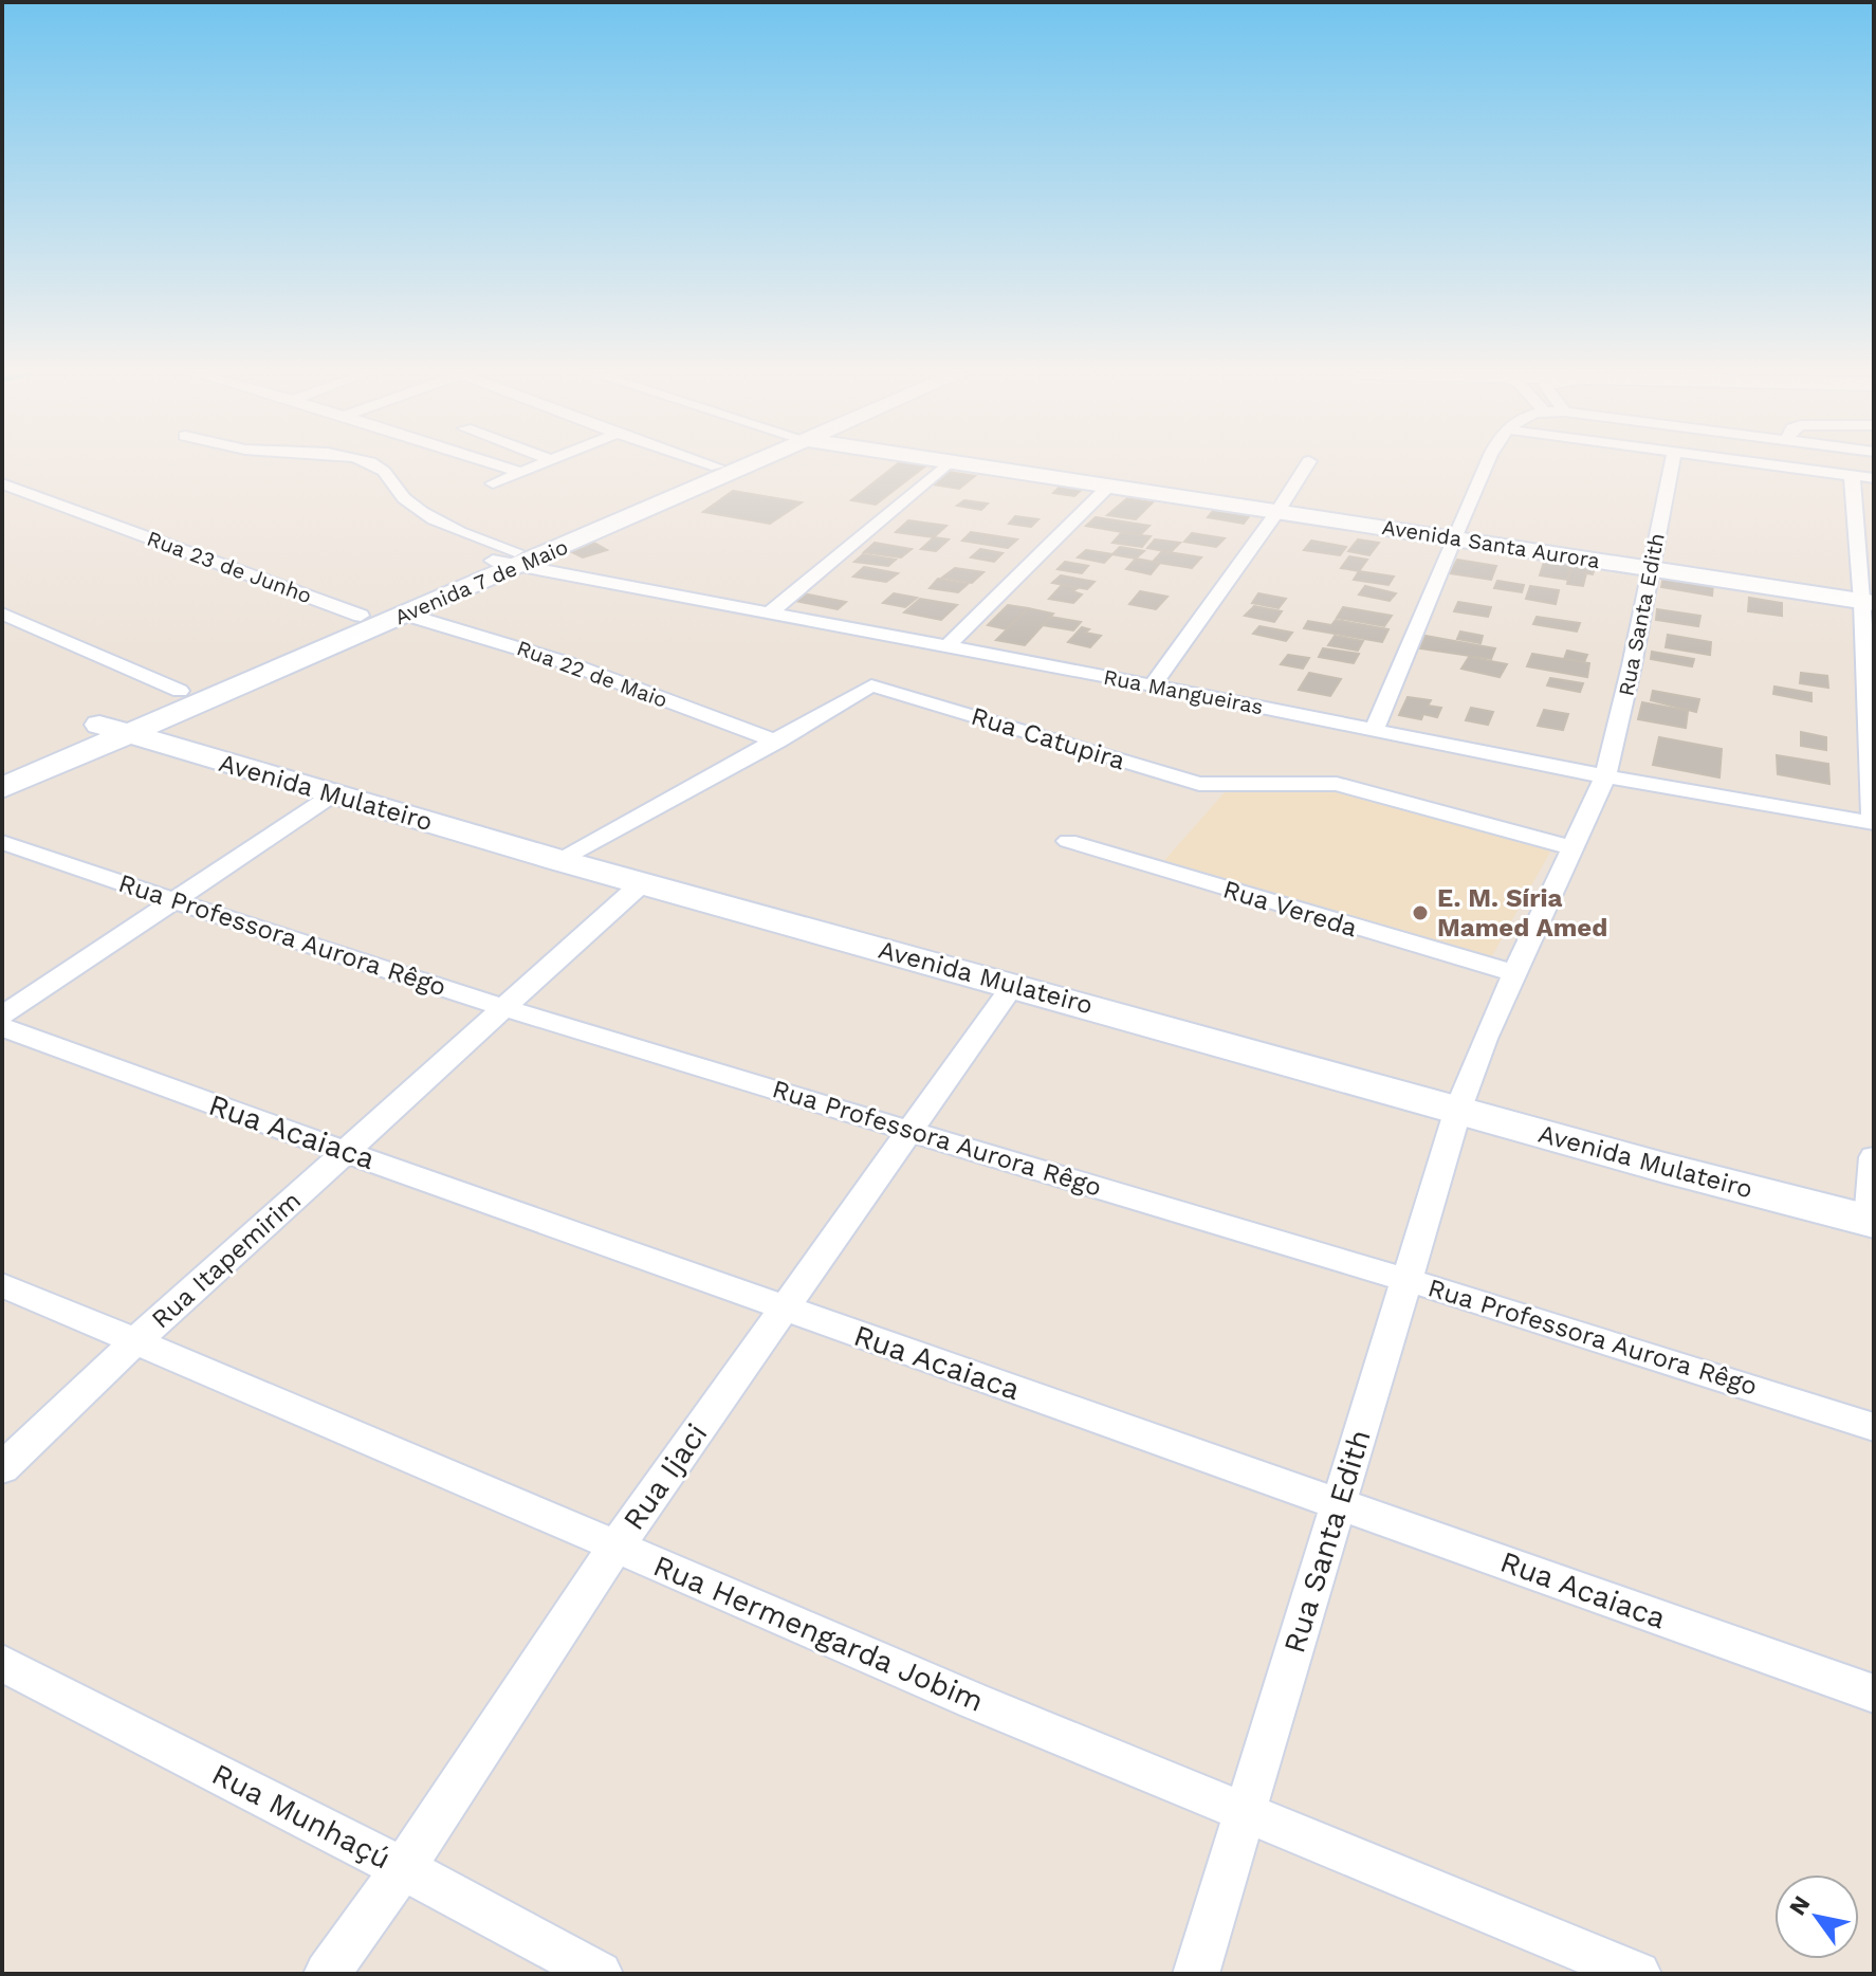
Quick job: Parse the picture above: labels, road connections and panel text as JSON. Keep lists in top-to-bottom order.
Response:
{
  "streets": {
    "main road": ["Avenida Santa Aurora", "Avenida 7 de Maio", "Avenida Mulateiro"],
    "street": [
      "Rua 23 de Junho",
      "Rua Santa Edith",
      "Rua 22 de Maio",
      "Rua Mangueiras",
      "Rua Catupira",
      "Rua Vereda",
      "Rua Professora Aurora Rêgo",
      "Rua Acaiaca",
      "Rua Itapemirim",
      "Rua Ijaci",
      "Rua Hermengarda Jobim",
      "Rua Munhaçú"
    ]
  },
  "crossings": [
    ["Avenida Santa Aurora", "Rua Santa Edith"],
    ["Rua 23 de Junho", "Avenida 7 de Maio"],
    ["Avenida 7 de Maio", "Rua 22 de Maio"],
    ["Avenida 7 de Maio", "Rua Mangueiras"],
    ["Avenida 7 de Maio", "Avenida Mulateiro"],
    ["Rua Santa Edith", "Rua Mangueiras"],
    ["Rua Santa Edith", "Avenida Mulateiro"],
    ["Rua Santa Edith", "Rua Professora Aurora Rêgo"],
    ["Rua Santa Edith", "Rua Acaiaca"],
    ["Rua Santa Edith", "Rua Hermengarda Jobim"],
    ["Rua 22 de Maio", "Rua Catupira"],
    ["Rua Catupira", "Avenida Mulateiro"],
    ["Avenida Mulateiro", "Rua Itapemirim"],
    ["Avenida Mulateiro", "Rua Ijaci"],
    ["Rua Professora Aurora Rêgo", "Rua Itapemirim"],
    ["Rua Professora Aurora Rêgo", "Rua Ijaci"],
    ["Rua Acaiaca", "Rua Itapemirim"],
    ["Rua Acaiaca", "Rua Ijaci"],
    ["Rua Itapemirim", "Rua Hermengarda Jobim"],
    ["Rua Ijaci", "Rua Hermengarda Jobim"],
    ["Rua Ijaci", "Rua Munhaçú"]
  ],
  "places": ["E. M. Síria Mamed Amed"],
  "north": "top left"
}
